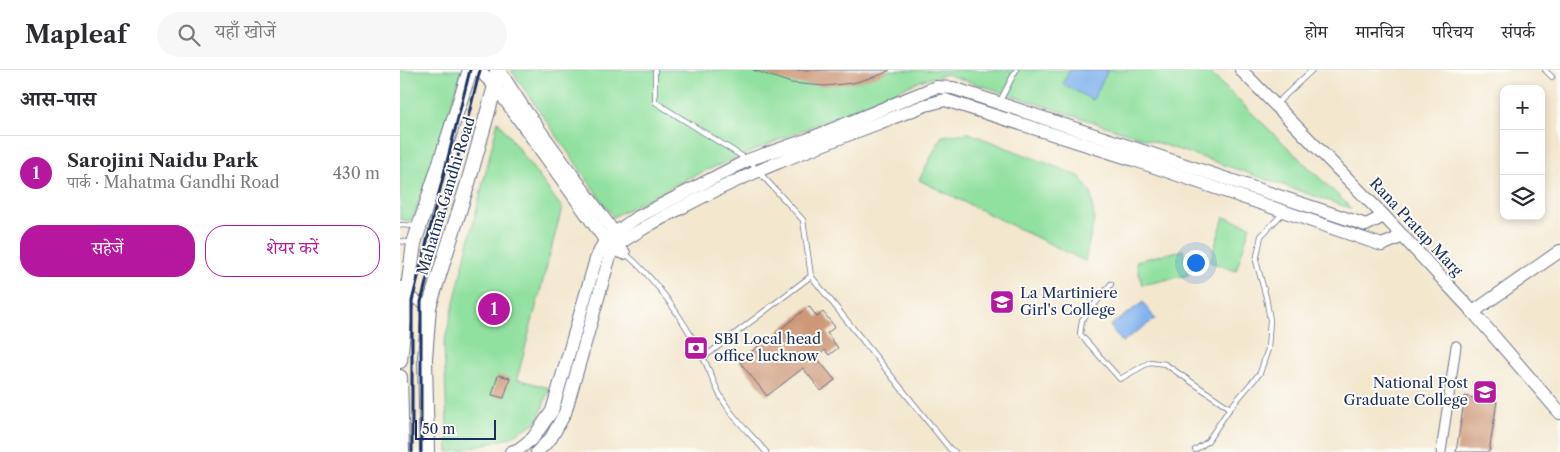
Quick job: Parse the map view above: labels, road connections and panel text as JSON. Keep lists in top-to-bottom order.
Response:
{
  "streets": {
    "main road": ["Mahatma Gandhi Road"],
    "street": ["Rana Pratap Marg"]
  },
  "places": {
    "school or university": ["La Martiniere Girl's College", "National Post Graduate College"],
    "bank": ["SBI Local head office lucknow"]
  },
  "scale_bar": "50 m",
  "page": {
    "header": "Mapleaf",
    "search": "यहाँ खोजें",
    "nav": [
      "होम",
      "मानचित्र",
      "परिचय",
      "संपर्क"
    ],
    "heading": "आस-पास",
    "map_buttons": ["+", "−"],
    "list": [
      {
        "mark": "1",
        "name": "Sarojini Naidu Park",
        "note": "पार्क · Mahatma Gandhi Road",
        "value": "430 m"
      }
    ],
    "buttons": ["सहेजें", "शेयर करें"],
    "pins": "1",
    "scale": "50 m"
  }
}
